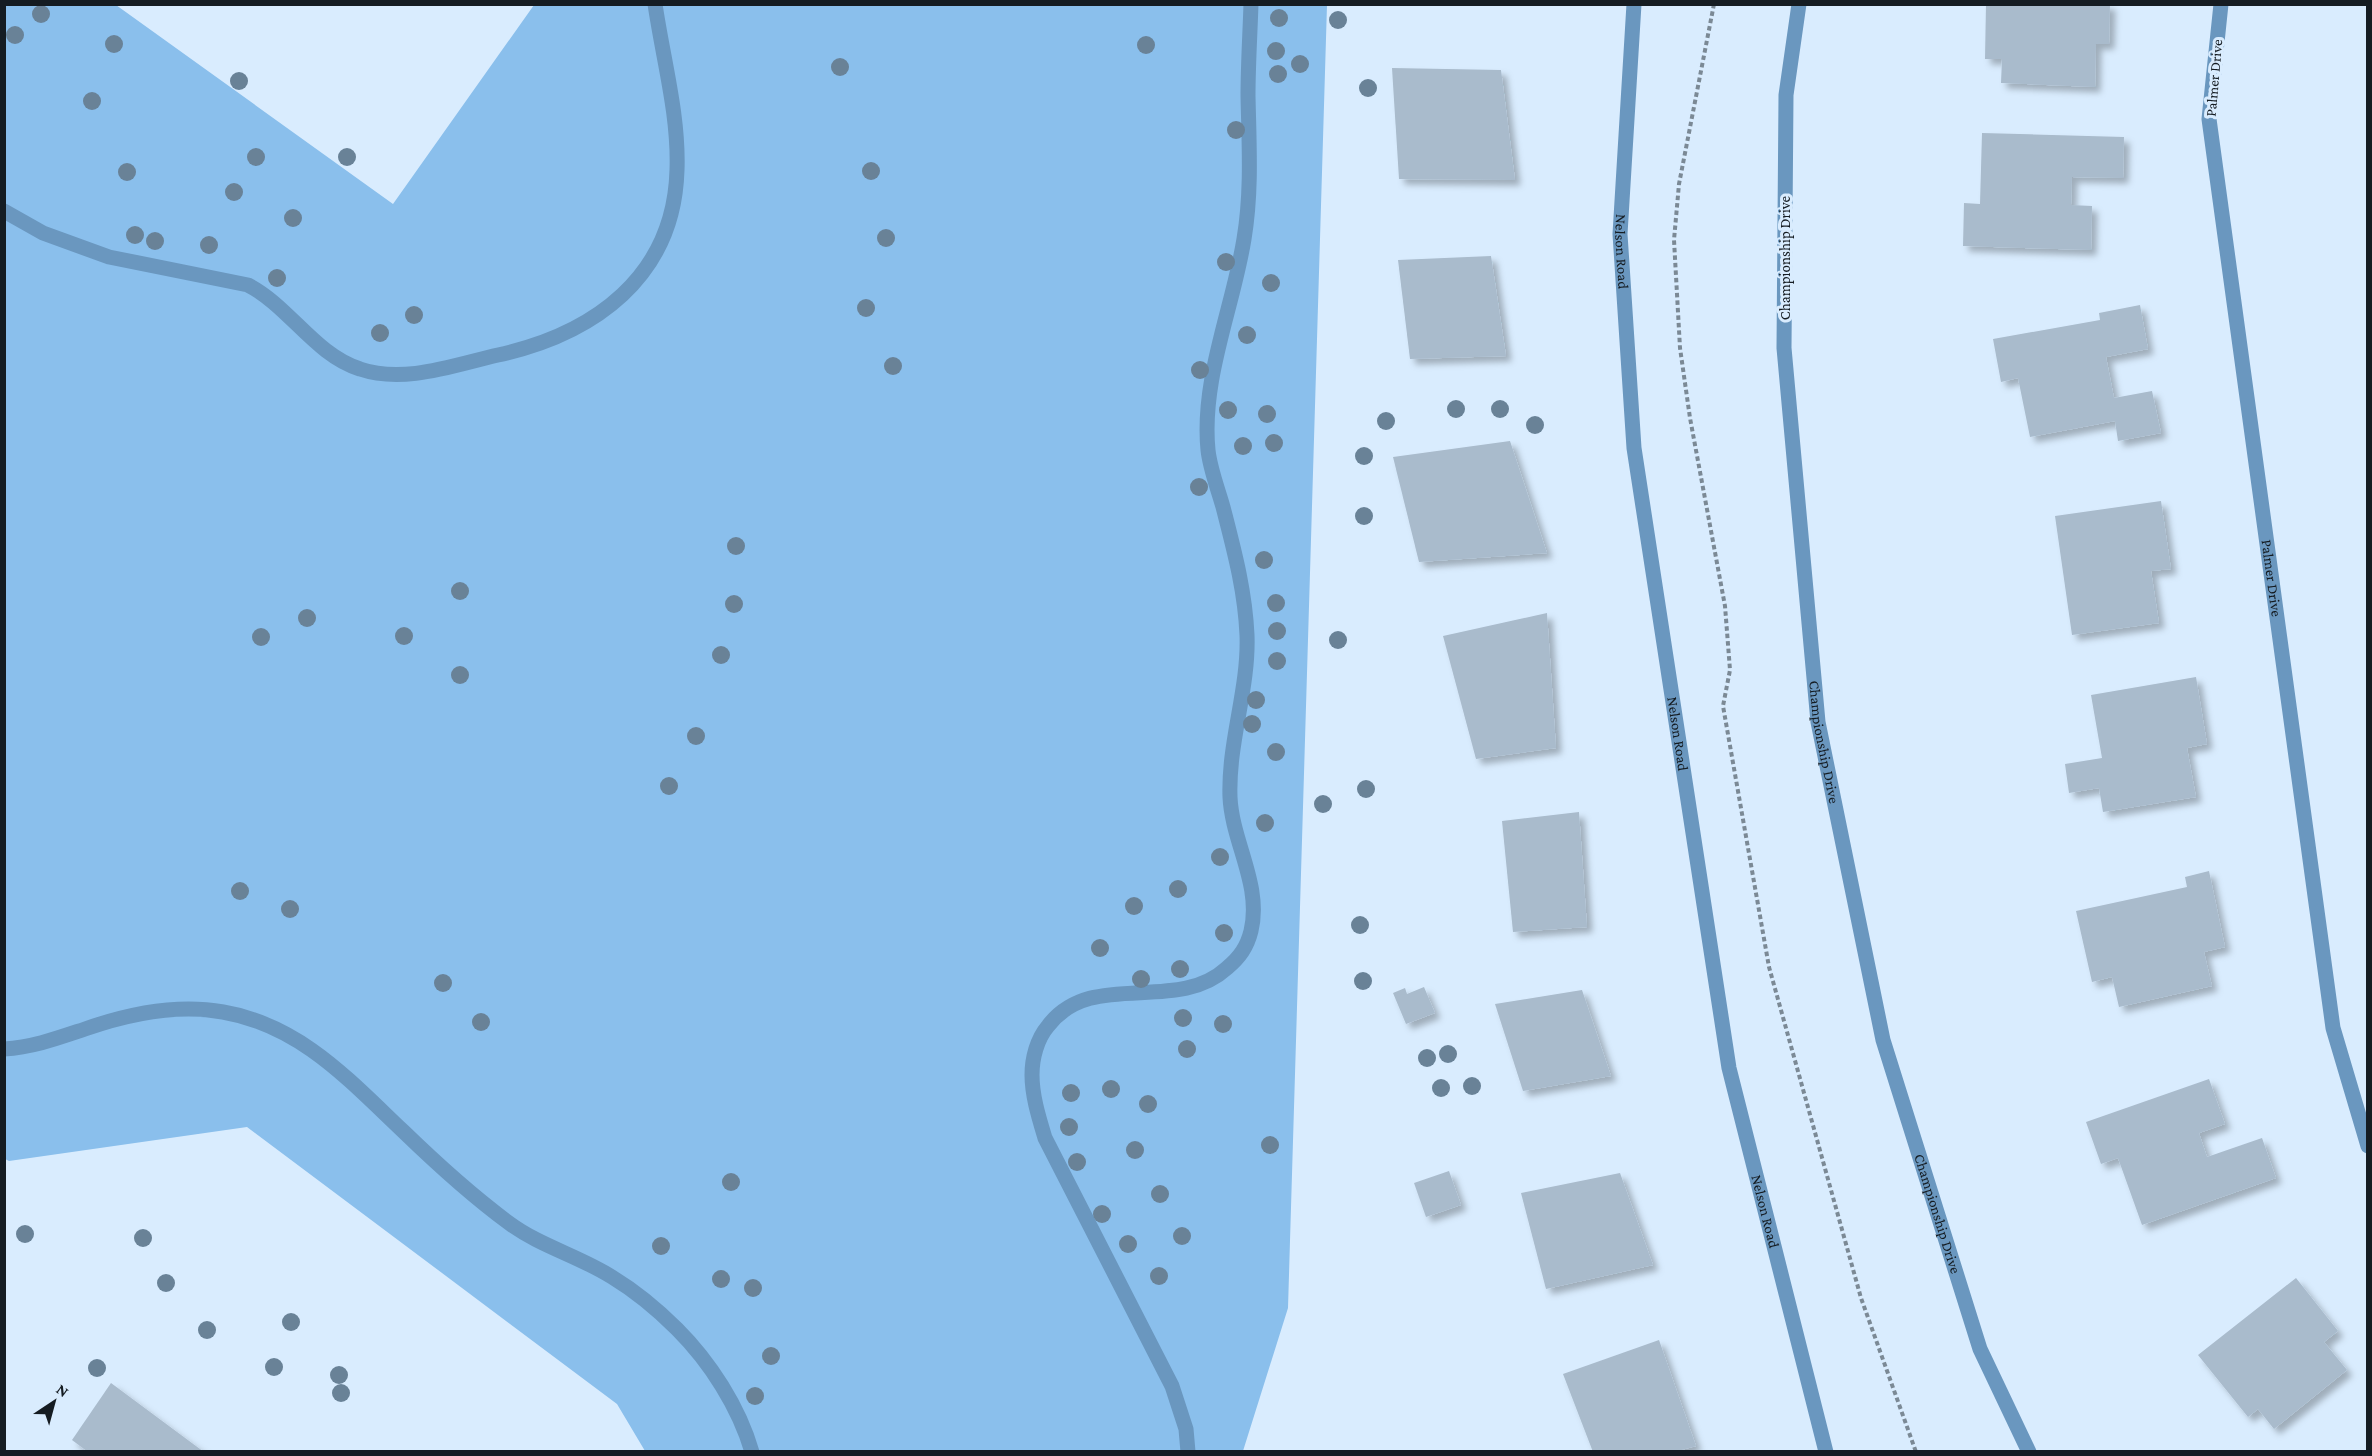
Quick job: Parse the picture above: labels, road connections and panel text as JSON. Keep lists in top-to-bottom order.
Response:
{
  "streets": {
    "street": ["Palmer Drive", "Nelson Road", "Championship Drive"]
  },
  "north": "top right"
}
